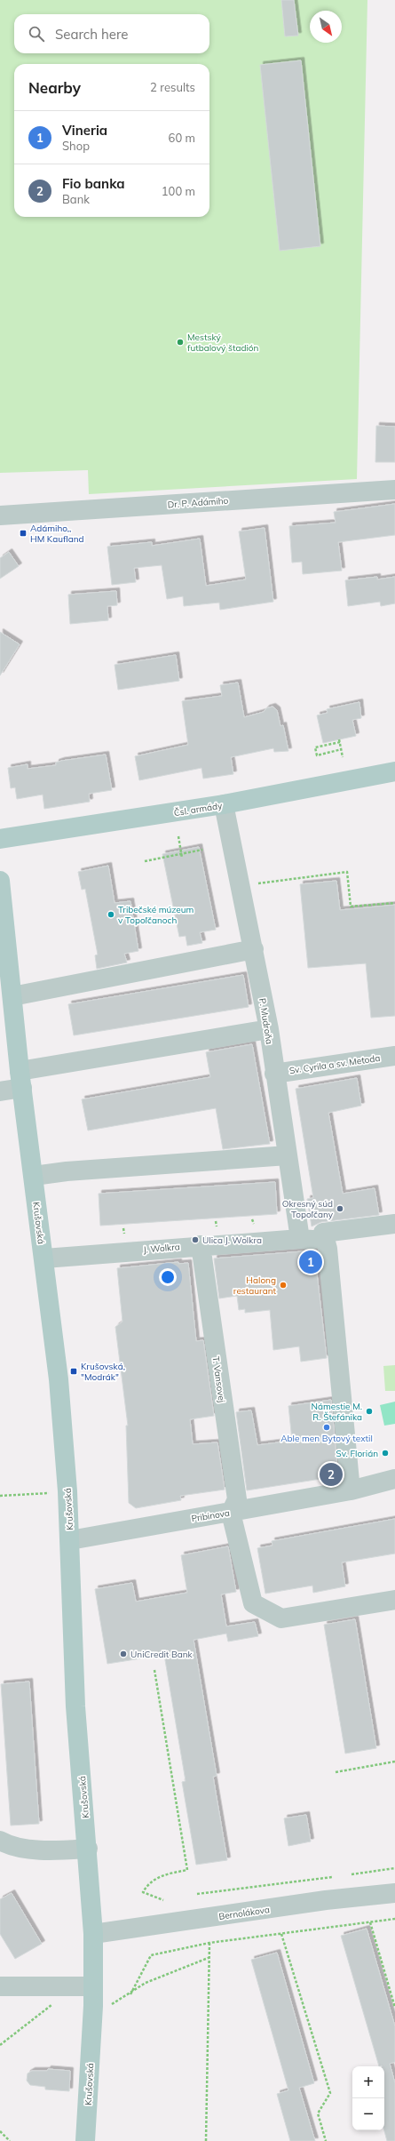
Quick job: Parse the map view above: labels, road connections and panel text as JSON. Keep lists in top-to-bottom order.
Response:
{
  "streets": {
    "main road": ["Čsl. armády", "Krušovská"],
    "street": [
      "Dr. P. Adámiho",
      "P. Mudroňa",
      "Sv. Cyrila a sv. Metoda",
      "J. Wolkra",
      "T. Vansovej",
      "Pribinova",
      "Bernolákova"
    ]
  },
  "crossings": [
    ["Čsl. armády", "P. Mudroňa"],
    ["P. Mudroňa", "Sv. Cyrila a sv. Metoda"],
    ["P. Mudroňa", "J. Wolkra"],
    ["Krušovská", "J. Wolkra"],
    ["Krušovská", "Pribinova"],
    ["Krušovská", "Bernolákova"],
    ["J. Wolkra", "T. Vansovej"],
    ["T. Vansovej", "Pribinova"]
  ],
  "places": {
    "other": [
      "Mestský futbalový štadión",
      "Tribečské múzeum v Topoľčanoch",
      "Okresný súd Topoľčany",
      "Ulica J. Wolkra",
      "Halong restaurant",
      "Námestie M. R. Štefánika",
      "Able men Bytový textil",
      "Sv. Florián",
      "UniCredit Bank"
    ],
    "transit": ["Adámiho,, HM Kaufland", "Krušovská, \"Modrák\""]
  },
  "north": "bottom right",
  "page": {
    "search": "Search here",
    "heading": ["Nearby", "2 results"],
    "list": [
      {
        "mark": "1",
        "name": "Vineria",
        "note": "Shop",
        "value": "60 m"
      },
      {
        "mark": "2",
        "name": "Fio banka",
        "note": "Bank",
        "value": "100 m"
      }
    ],
    "pins": ["1", "2"],
    "map_buttons": ["+", "−"]
  }
}
